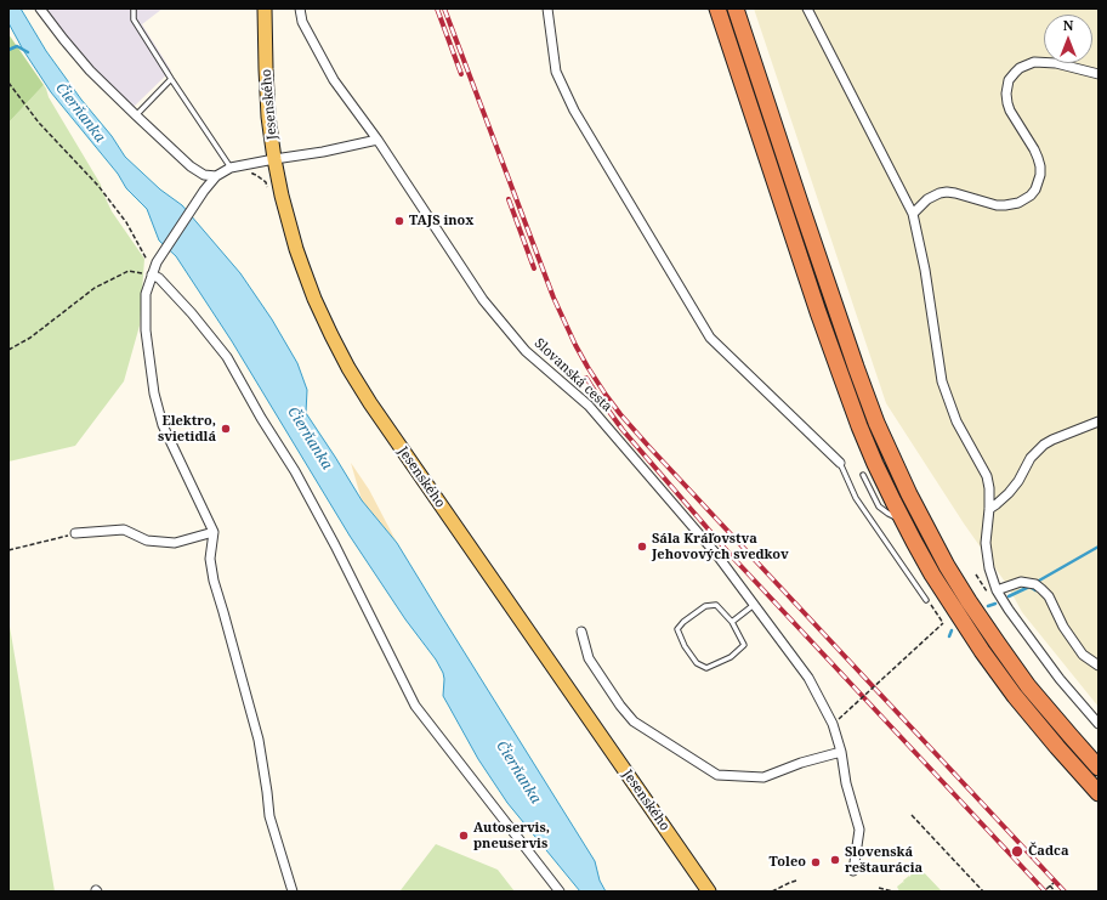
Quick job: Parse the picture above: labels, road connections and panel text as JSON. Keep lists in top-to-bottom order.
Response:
{
  "streets": {
    "main road": ["Jesenského"],
    "street": ["Slovanská cesta"]
  },
  "water": ["Čierňanka"],
  "places": [
    "TAJS inox",
    "Elektro, svietidlá",
    "Sála Kráľovstva Jehovových svedkov",
    "Autoservis, pneuservis",
    "Čadca",
    "Slovenská reštaurácia",
    "Toleo"
  ],
  "north": "top"
}
